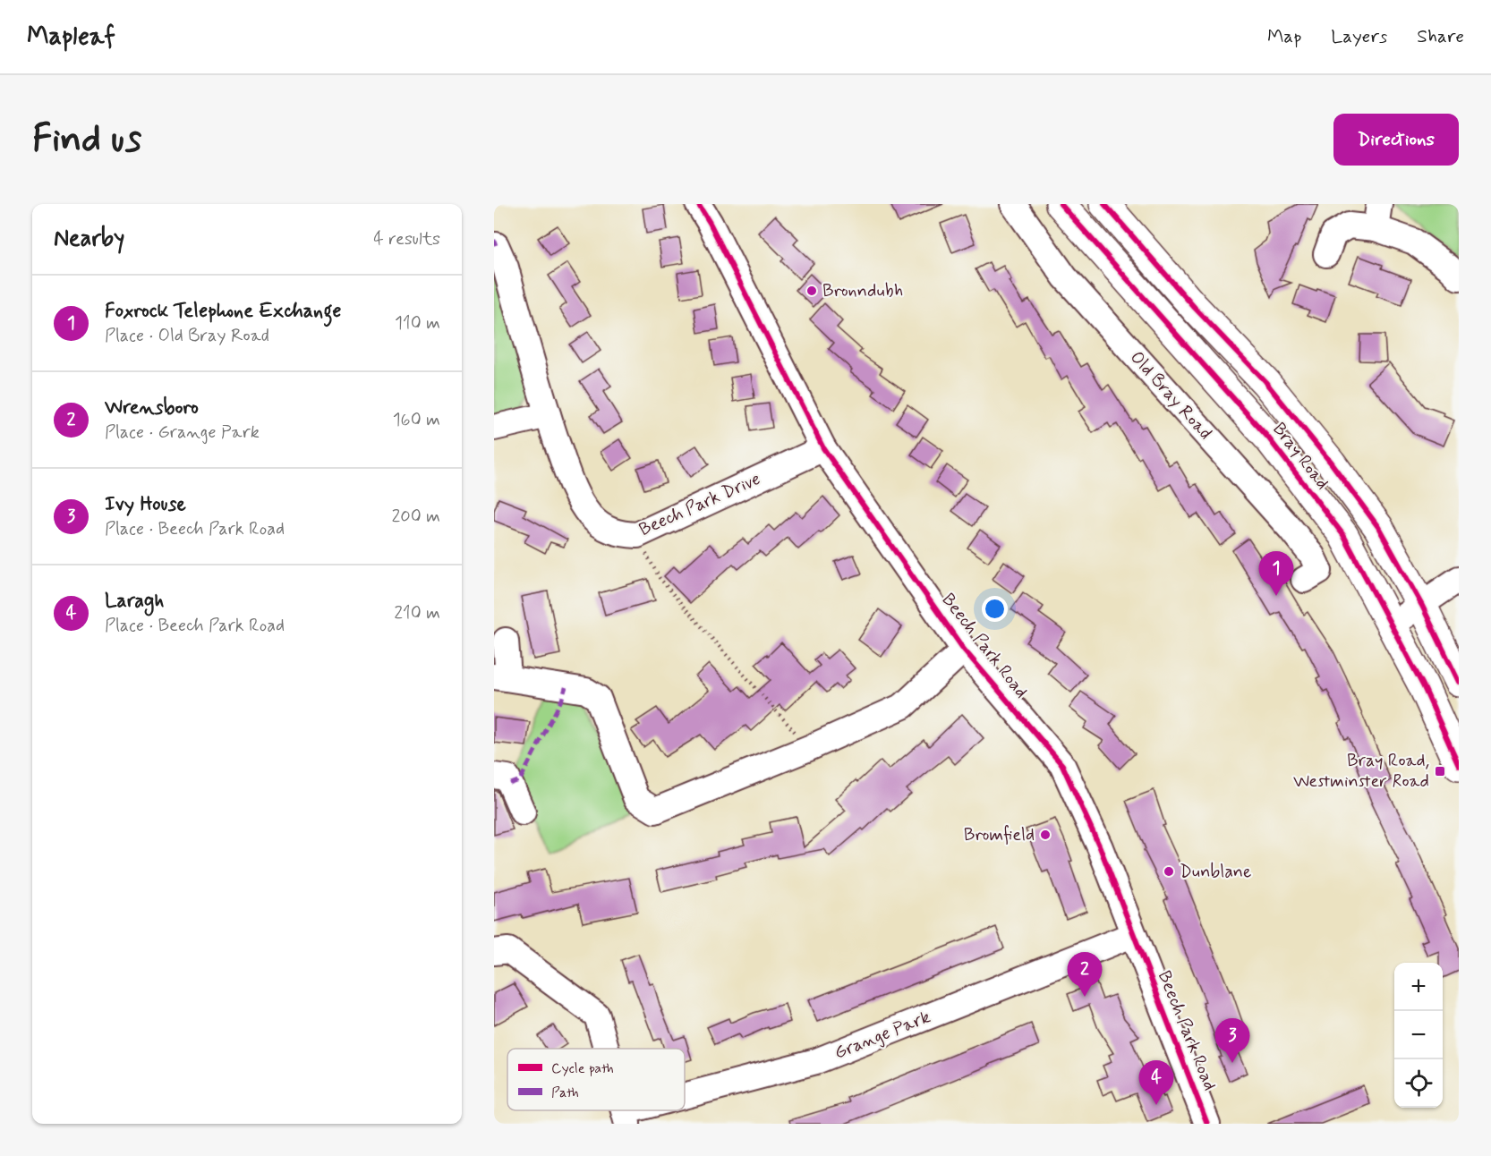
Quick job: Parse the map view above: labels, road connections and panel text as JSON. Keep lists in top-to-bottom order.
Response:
{
  "streets": {
    "highway": ["Bray Road"],
    "street": [
      "Old Bray Road",
      "Beech Park Drive",
      "Beech Park Road",
      "Grange Park"
    ]
  },
  "crossings": [
    ["Beech Park Drive", "Beech Park Road"],
    ["Beech Park Road", "Grange Park"]
  ],
  "places": {
    "other": ["Bronndubh", "Bromfield", "Dunblane"],
    "transit": ["Bray Road, Westminster Road"]
  },
  "legend": ["Cycle path", "Path"],
  "page": {
    "header": "Mapleaf",
    "nav": ["Map", "Layers", "Share"],
    "buttons": "Directions",
    "title": "Find us",
    "heading": ["Nearby", "4 results"],
    "list": [
      {
        "mark": "1",
        "name": "Foxrock Telephone Exchange",
        "note": "Place · Old Bray Road",
        "value": "110 m"
      },
      {
        "mark": "2",
        "name": "Wrensboro",
        "note": "Place · Grange Park",
        "value": "160 m"
      },
      {
        "mark": "3",
        "name": "Ivy House",
        "note": "Place · Beech Park Road",
        "value": "200 m"
      },
      {
        "mark": "4",
        "name": "Laragh",
        "note": "Place · Beech Park Road",
        "value": "210 m"
      }
    ],
    "pins": [
      "1",
      "2",
      "3",
      "4"
    ],
    "map_buttons": ["+", "−"]
  }
}
